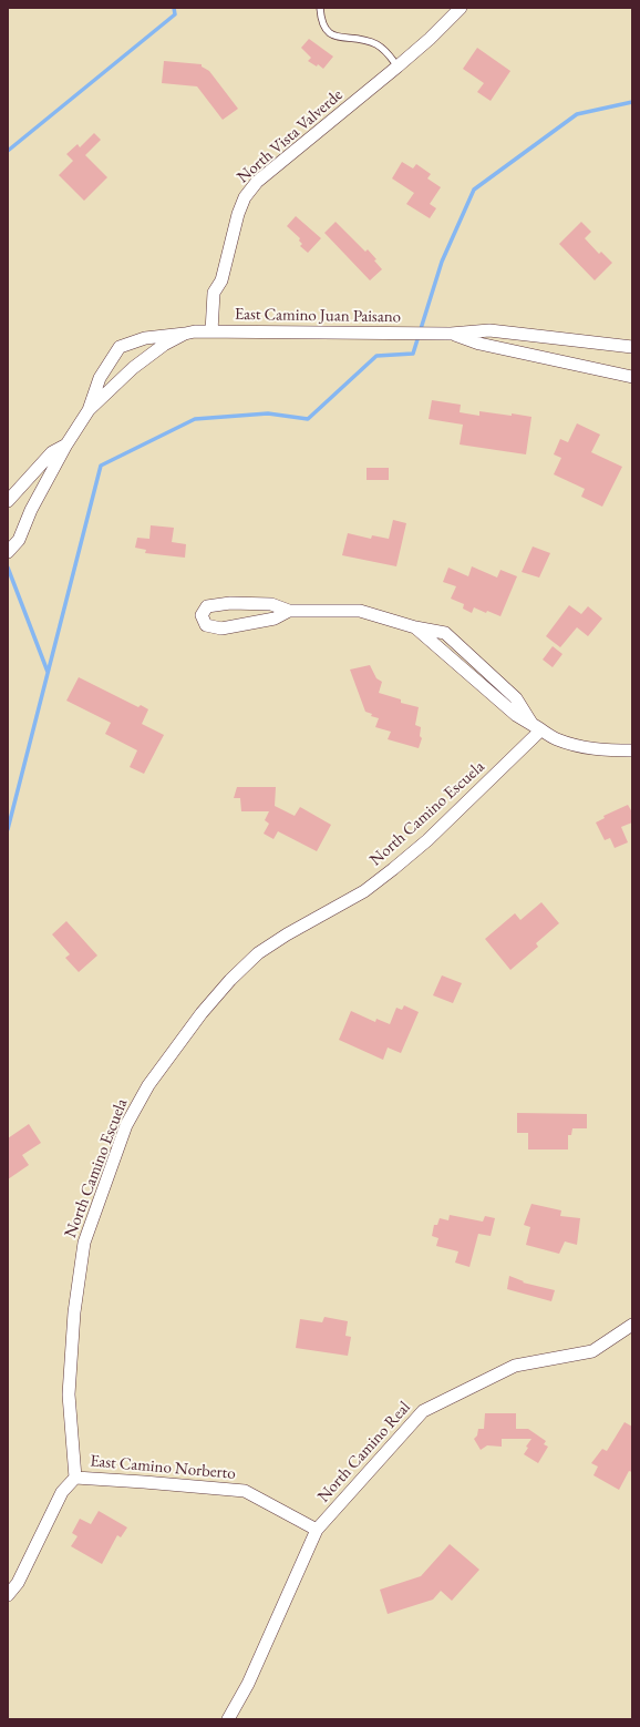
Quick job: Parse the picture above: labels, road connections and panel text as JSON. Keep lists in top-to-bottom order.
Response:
{
  "streets": {
    "street": [
      "North Vista Valverde",
      "East Camino Juan Paisano",
      "North Camino Escuela",
      "North Camino Real",
      "East Camino Norberto"
    ]
  },
  "crossings": [
    ["North Vista Valverde", "East Camino Juan Paisano"],
    ["North Camino Escuela", "East Camino Norberto"],
    ["North Camino Real", "East Camino Norberto"]
  ]
}
